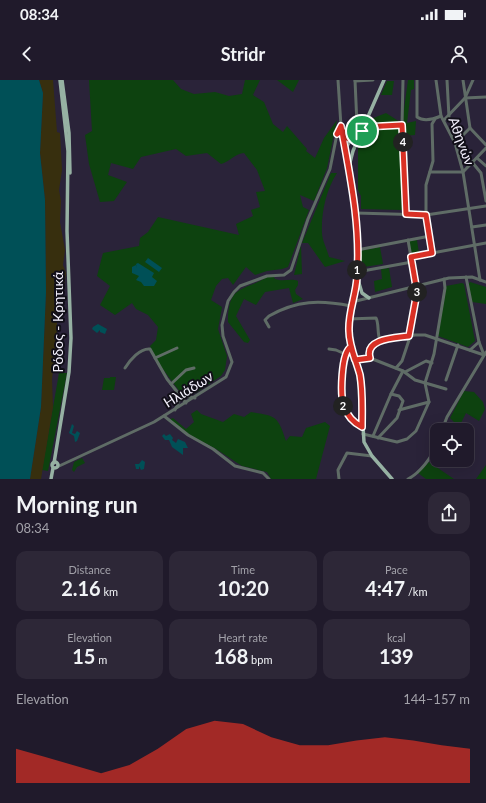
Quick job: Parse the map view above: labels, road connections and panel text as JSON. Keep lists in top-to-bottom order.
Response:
{
  "streets": {
    "main road": ["Ρόδος - Κρητικά"],
    "street": ["Αθηνών", "Ηλιάδων"]
  },
  "crossings": [
    ["Ρόδος - Κρητικά", "Ηλιάδων"]
  ],
  "page": {
    "status": "08:34",
    "header": "Stridr",
    "pins": [
      "4",
      "1",
      "3",
      "2"
    ],
    "heading": ["Morning run", "08:34"],
    "stats": [
      ["Distance", "2.16 km"],
      ["Time", "10:20"],
      ["Pace", "4:47 /km"],
      ["Elevation", "15 m"],
      ["Heart rate", "168 bpm"],
      ["kcal", "139"]
    ],
    "chart": ["Elevation", "144–157 m"]
  }
}
